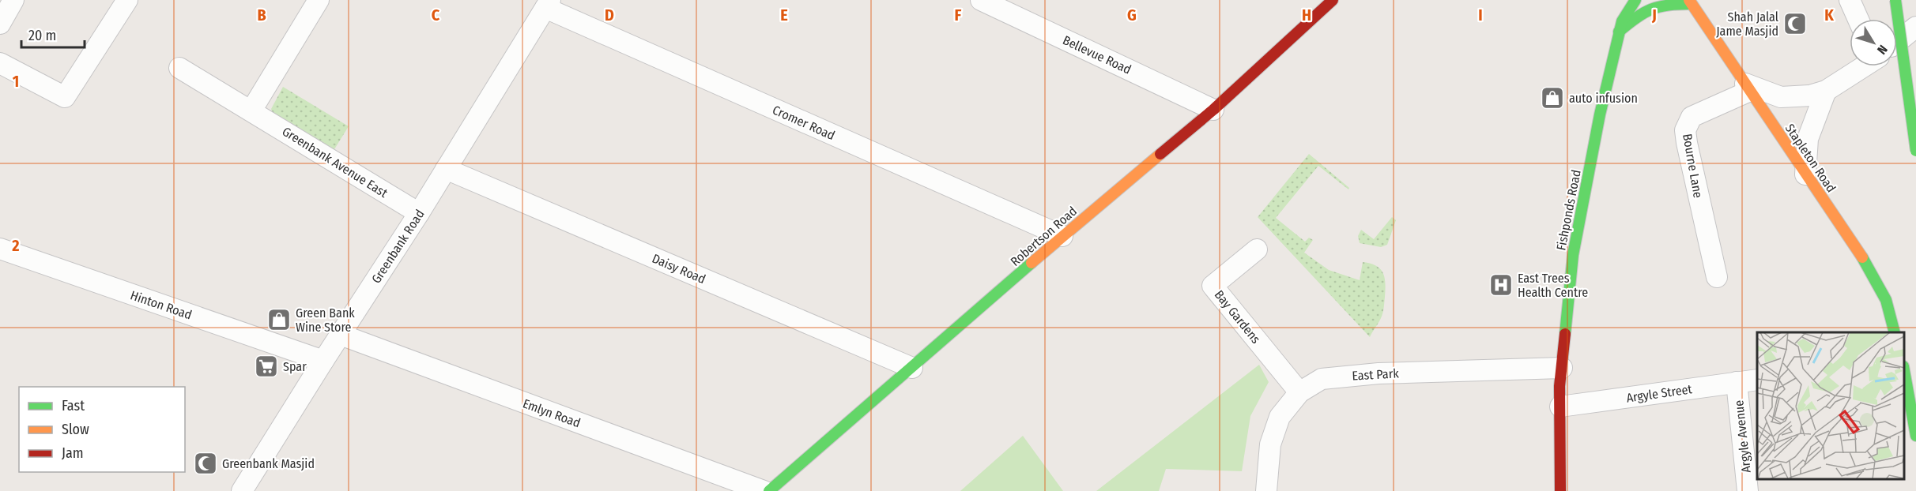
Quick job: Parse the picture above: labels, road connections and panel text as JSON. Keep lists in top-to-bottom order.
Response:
{
  "streets": {
    "main road": ["Stapleton Road", "Fishponds Road", "Robertson Road"],
    "street": [
      "Bellevue Road",
      "Cromer Road",
      "Greenbank Avenue East",
      "Bourne Lane",
      "Greenbank Road",
      "Daisy Road",
      "Hinton Road",
      "Bay Gardens",
      "East Park",
      "Argyle Street",
      "Emlyn Road",
      "Argyle Avenue"
    ]
  },
  "crossings": [
    ["Bellevue Road", "Robertson Road"],
    ["Cromer Road", "Robertson Road"],
    ["Cromer Road", "Greenbank Road"],
    ["Stapleton Road", "Bourne Lane"],
    ["Stapleton Road", "Fishponds Road"],
    ["Greenbank Avenue East", "Greenbank Road"],
    ["Fishponds Road", "East Park"],
    ["Fishponds Road", "Argyle Street"],
    ["Robertson Road", "Daisy Road"],
    ["Greenbank Road", "Daisy Road"],
    ["Greenbank Road", "Hinton Road"],
    ["Greenbank Road", "Emlyn Road"],
    ["Bay Gardens", "East Park"],
    ["Argyle Street", "Argyle Avenue"]
  ],
  "places": {
    "mosque": ["Shah Jalal Jame Masjid", "Greenbank Masjid"],
    "shop": ["auto infusion", "Green Bank Wine Store"],
    "hospital": ["East Trees Health Centre"],
    "supermarket": ["Spar"]
  },
  "legend": ["Fast", "Slow", "Jam"],
  "scale_bar": "20 m",
  "north": "bottom right",
  "grid": {
    "columns": [
      "B",
      "C",
      "D",
      "E",
      "F",
      "G",
      "H",
      "I",
      "J",
      "K"
    ],
    "rows": ["1", "2"]
  }
}
